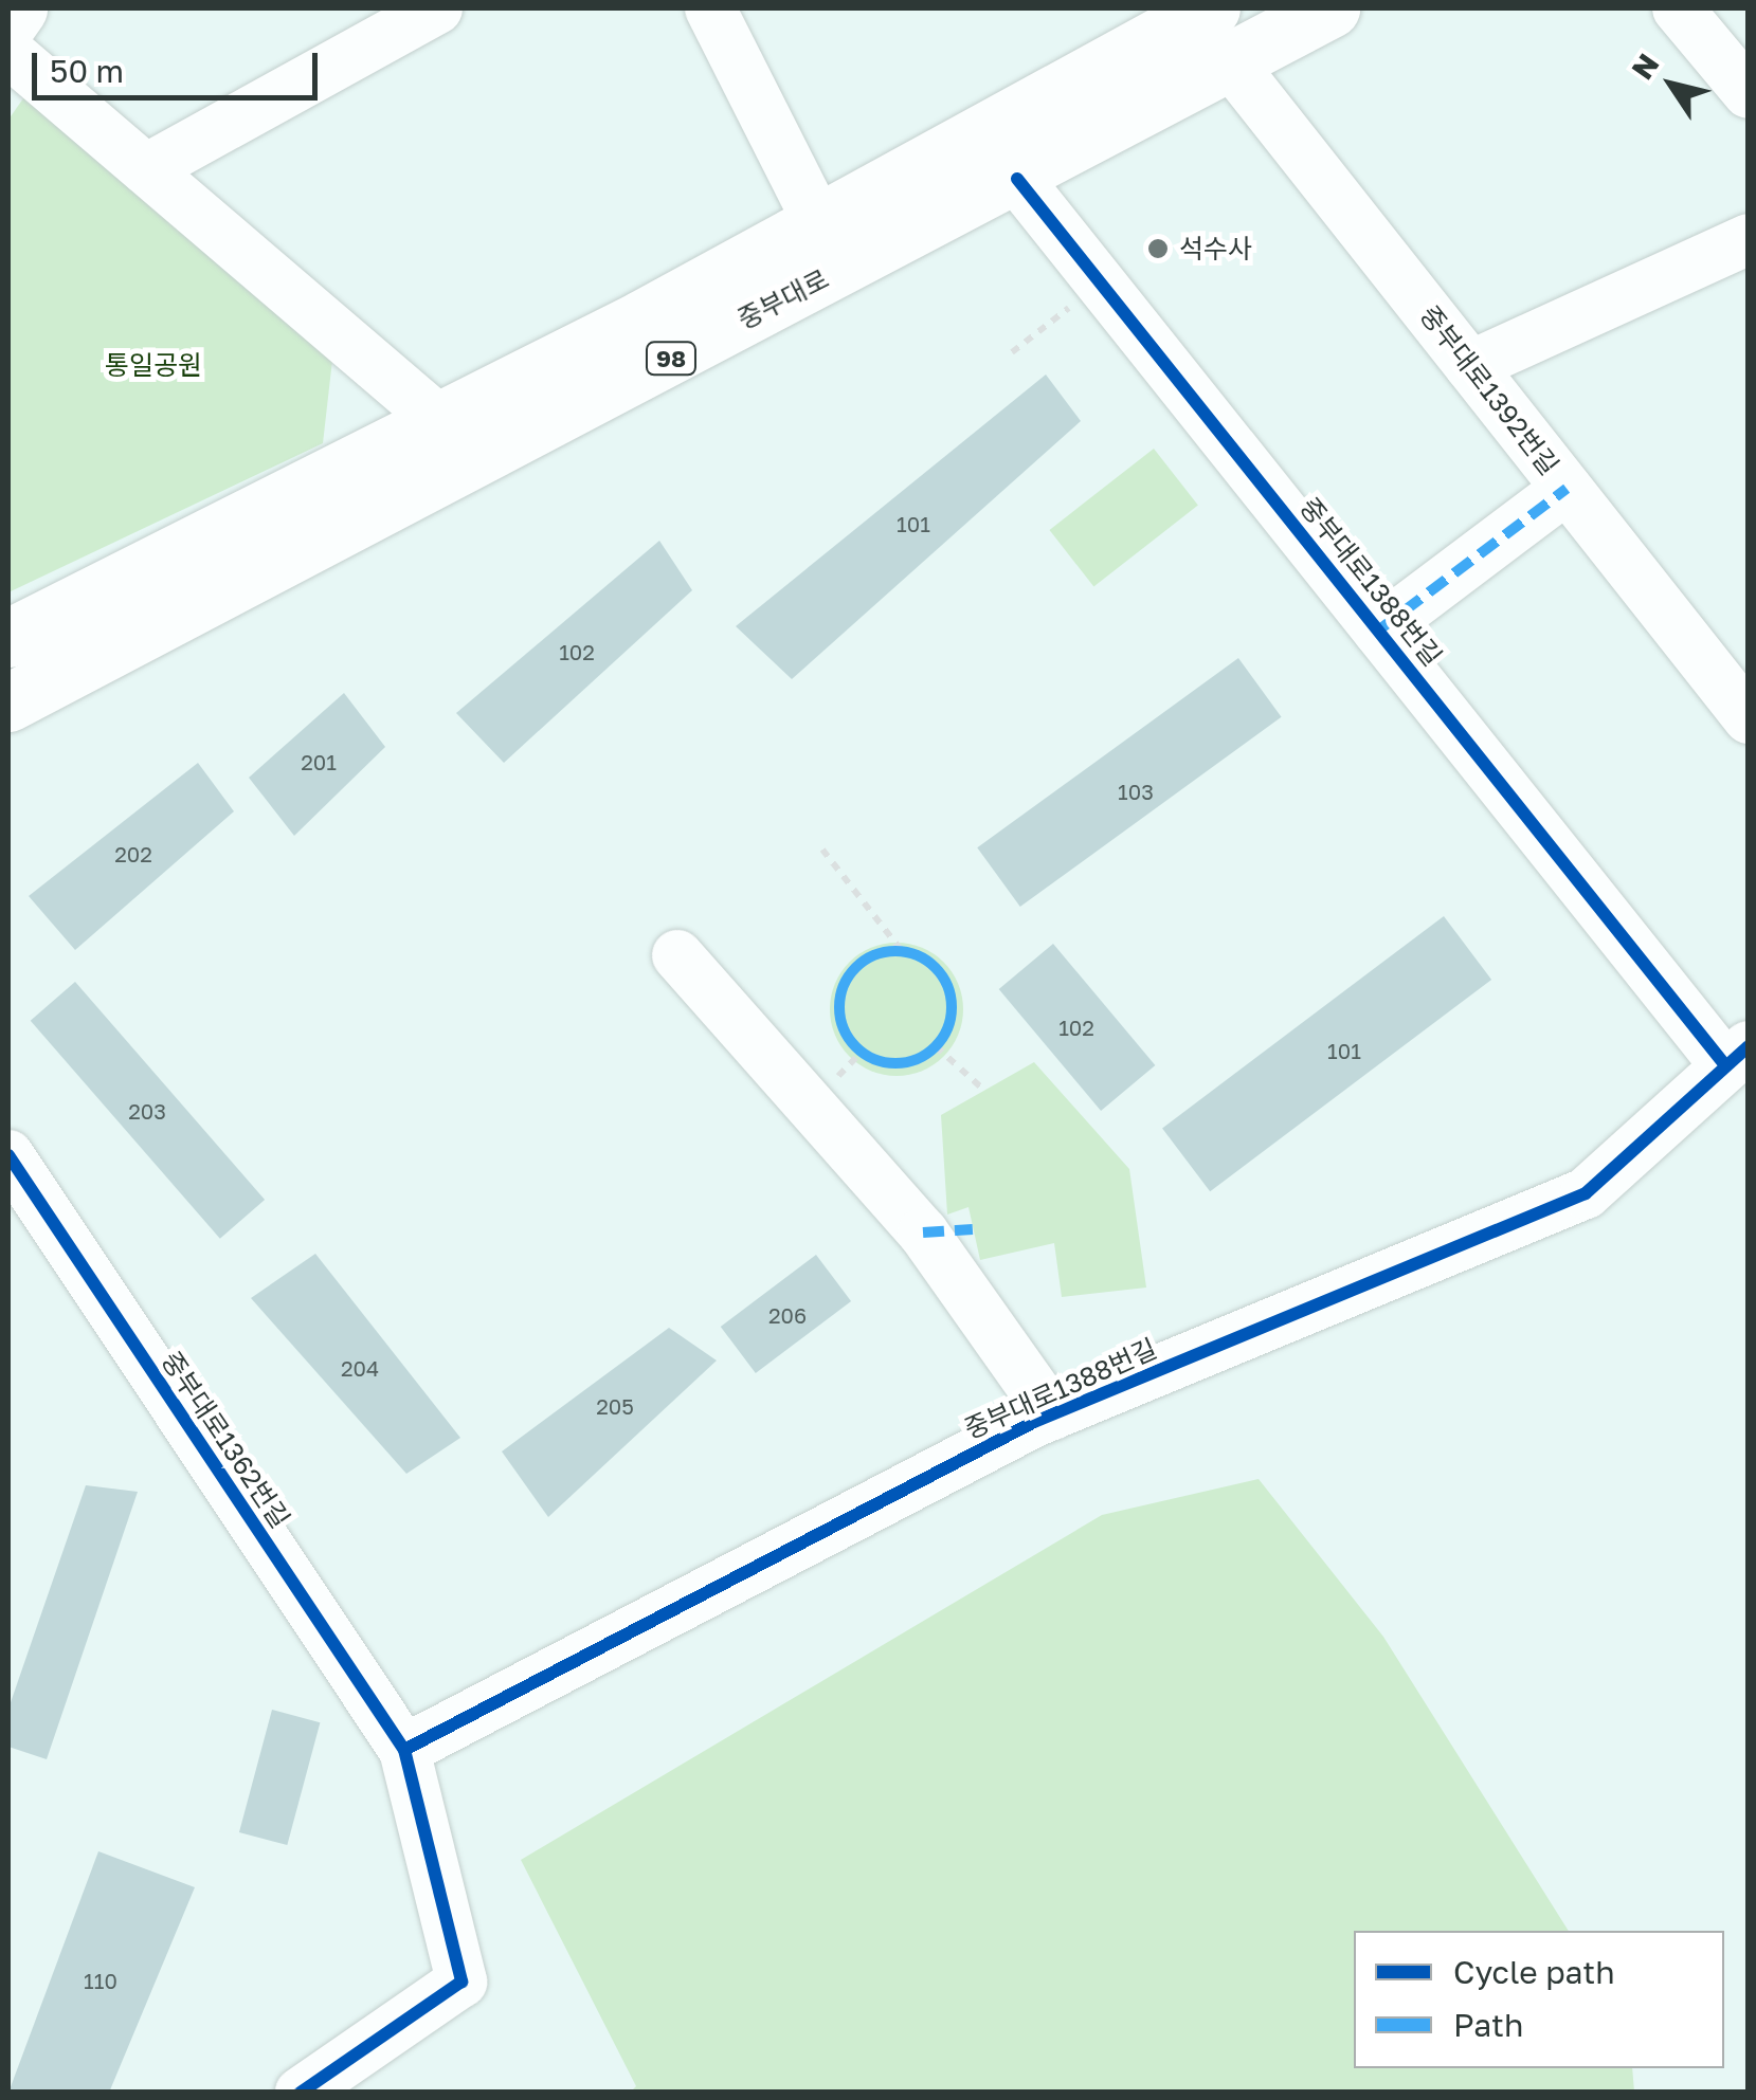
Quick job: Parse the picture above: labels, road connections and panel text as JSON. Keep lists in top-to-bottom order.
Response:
{
  "streets": {
    "main road": ["중부대로", "98"],
    "street": ["중부대로1392번길", "중부대로1388번길", "중부대로1362번길"]
  },
  "crossings": [
    ["중부대로", "중부대로1392번길"],
    ["중부대로", "중부대로1388번길"],
    ["중부대로1388번길", "중부대로1362번길"]
  ],
  "parks": ["통일공원"],
  "places": ["석수사"],
  "house_numbers": [
    "101",
    "102",
    "201",
    "103",
    "202",
    "102",
    "101",
    "203",
    "206",
    "204",
    "205",
    "110"
  ],
  "legend": ["Cycle path", "Path"],
  "scale_bar": "50 m",
  "north": "top left"
}
